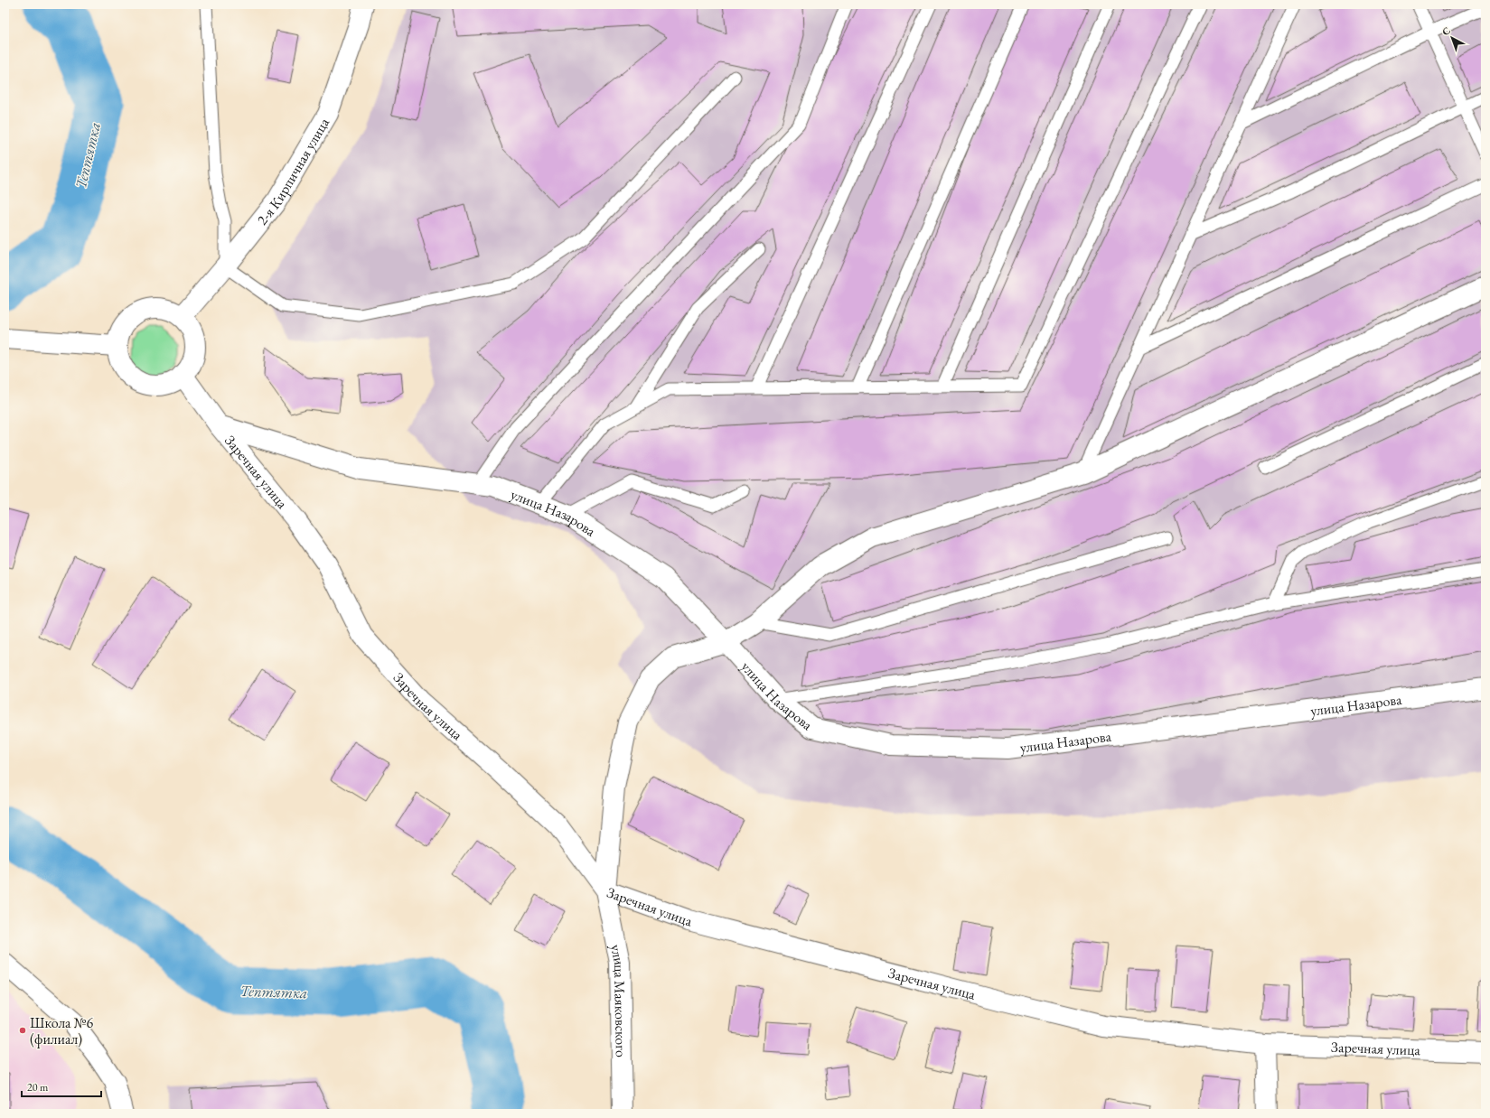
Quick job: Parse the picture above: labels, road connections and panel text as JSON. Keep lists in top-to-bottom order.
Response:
{
  "streets": {
    "street": [
      "2-я Кирпичная улица",
      "Заречная улица",
      "улица Назарова",
      "улица Маяковского"
    ]
  },
  "crossings": [
    ["2-я Кирпичная улица", "Заречная улица"],
    ["Заречная улица", "улица Назарова"],
    ["Заречная улица", "улица Маяковского"]
  ],
  "water": ["Тептятка"],
  "places": ["Школа №6 (филиал)"],
  "scale_bar": "20 m",
  "north": "top left"
}
